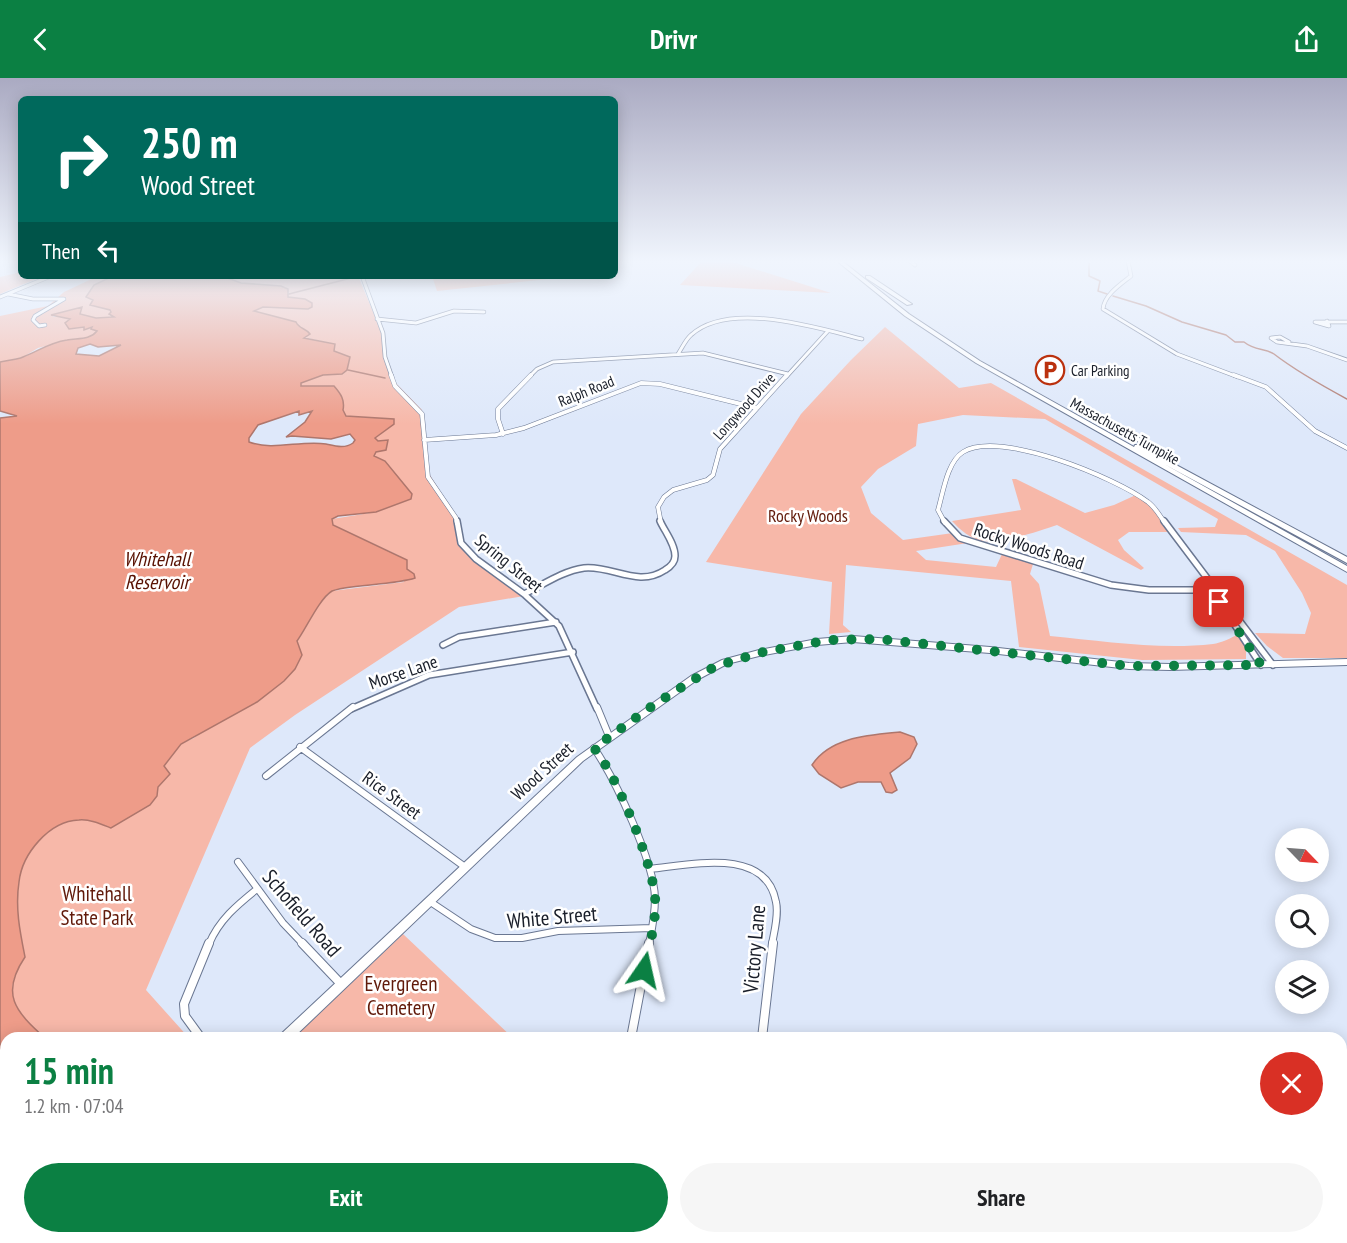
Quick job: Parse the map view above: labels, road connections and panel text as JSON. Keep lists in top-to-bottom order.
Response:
{
  "streets": {
    "highway": ["Massachusetts Turnpike"],
    "main road": ["Wood Street"],
    "street": [
      "Ralph Road",
      "Longwood Drive",
      "Rocky Woods Road",
      "Spring Street",
      "Morse Lane",
      "Rice Street",
      "Schofield Road",
      "White Street",
      "Victory Lane"
    ]
  },
  "crossings": [
    ["Ralph Road", "Longwood Drive"],
    ["Ralph Road", "Spring Street"],
    ["Longwood Drive", "Spring Street"],
    ["Rocky Woods Road", "Wood Street"],
    ["Spring Street", "Morse Lane"],
    ["Spring Street", "Wood Street"],
    ["Morse Lane", "Rice Street"],
    ["Wood Street", "Rice Street"],
    ["Wood Street", "Schofield Road"],
    ["Wood Street", "White Street"]
  ],
  "water": ["Whitehall Reservoir"],
  "parks": ["Rocky Woods", "Whitehall State Park", "Evergreen Cemetery"],
  "places": {
    "parking": ["Car Parking"]
  },
  "north": "bottom right",
  "page": {
    "header": "Drivr",
    "turn": ["250 m", "Wood Street"],
    "then": "Then",
    "heading": ["15 min", "1.2 km · 07:04"],
    "buttons": ["Exit", "Share"]
  }
}
